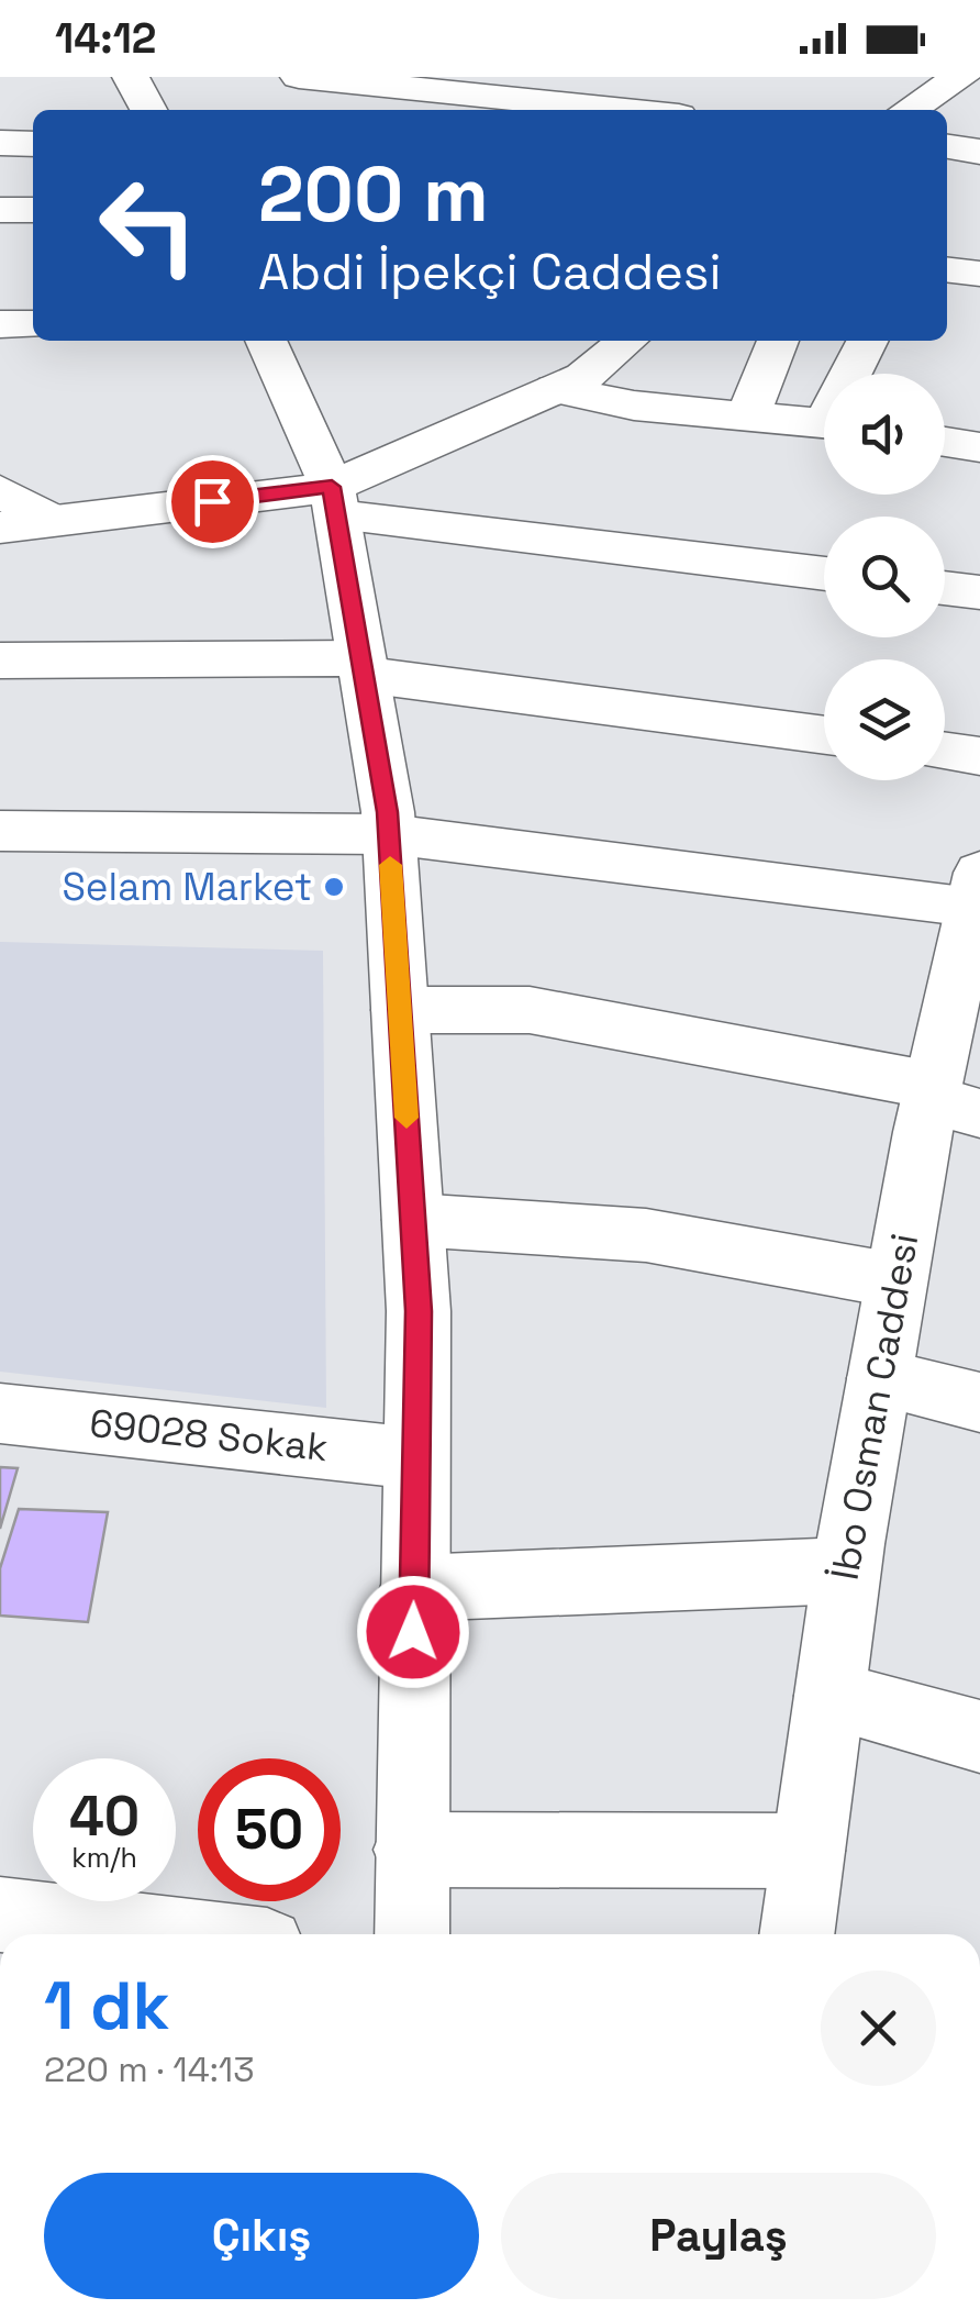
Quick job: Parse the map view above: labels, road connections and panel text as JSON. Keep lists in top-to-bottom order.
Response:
{
  "streets": {
    "street": ["İbo Osman Caddesi", "69028 Sokak"]
  },
  "places": ["Selam Market"],
  "page": {
    "status": "14:12",
    "turn": ["200 m", "Abdi İpekçi Caddesi"],
    "speed": "40 km/h",
    "limit": "50",
    "heading": ["1 dk", "220 m · 14:13"],
    "buttons": ["Çıkış", "Paylaş"]
  }
}
